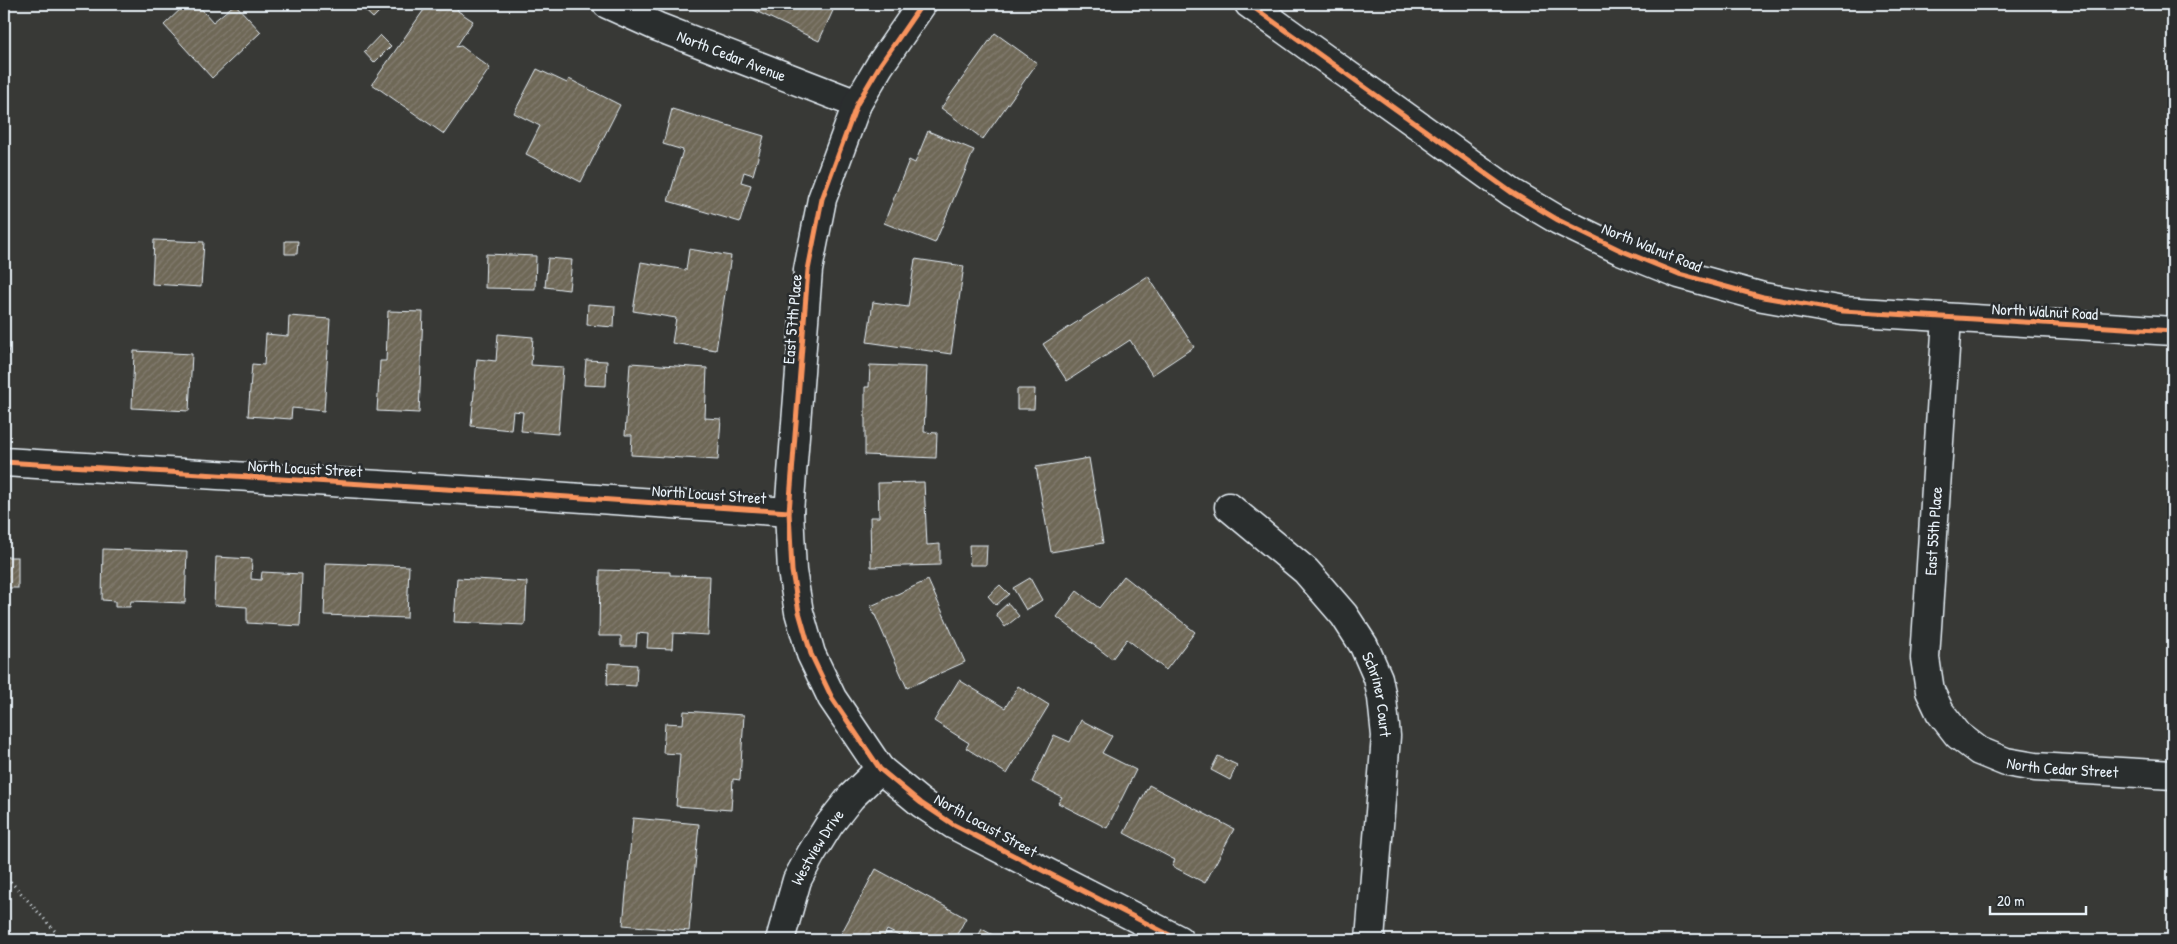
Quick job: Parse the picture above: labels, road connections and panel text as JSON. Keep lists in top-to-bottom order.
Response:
{
  "streets": {
    "street": [
      "North Cedar Avenue",
      "North Walnut Road",
      "East 57th Place",
      "North Locust Street",
      "East 55th Place",
      "Schriner Court",
      "North Cedar Street",
      "Westview Drive"
    ]
  },
  "crossings": [
    ["North Cedar Avenue", "East 57th Place"],
    ["North Walnut Road", "East 55th Place"],
    ["East 57th Place", "North Locust Street"],
    ["North Locust Street", "Westview Drive"],
    ["East 55th Place", "North Cedar Street"]
  ],
  "scale_bar": "20 m"
}
